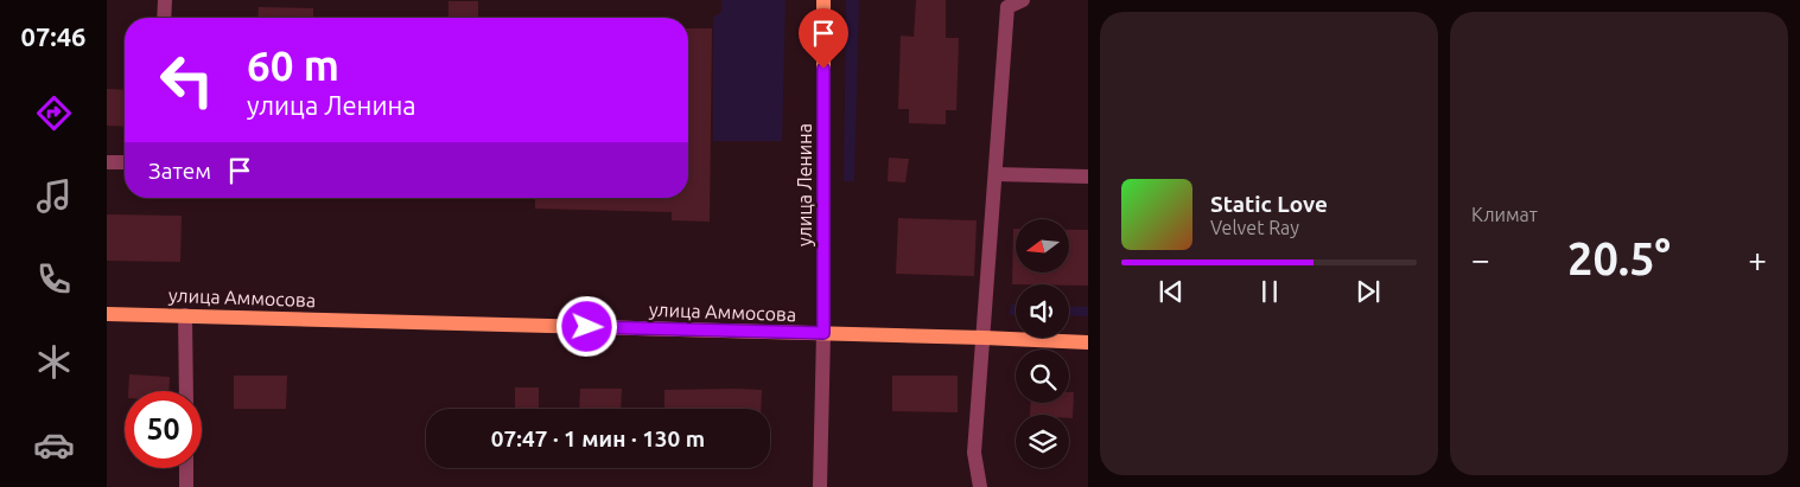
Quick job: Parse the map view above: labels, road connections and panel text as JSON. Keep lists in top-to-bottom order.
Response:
{
  "streets": {
    "main road": ["улица Ленина", "улица Аммосова"]
  },
  "crossings": [
    ["улица Ленина", "улица Аммосова"]
  ],
  "north": "left",
  "page": {
    "tabs": "07:46",
    "tile": "Климат",
    "turn": ["60 m", "улица Ленина"],
    "then": "Затем",
    "song": ["Static Love", "Velvet Ray"],
    "heat": ["−", "20.5°", "+"],
    "limit": "50",
    "trip": "07:47 · 1 мин · 130 m"
  }
}
